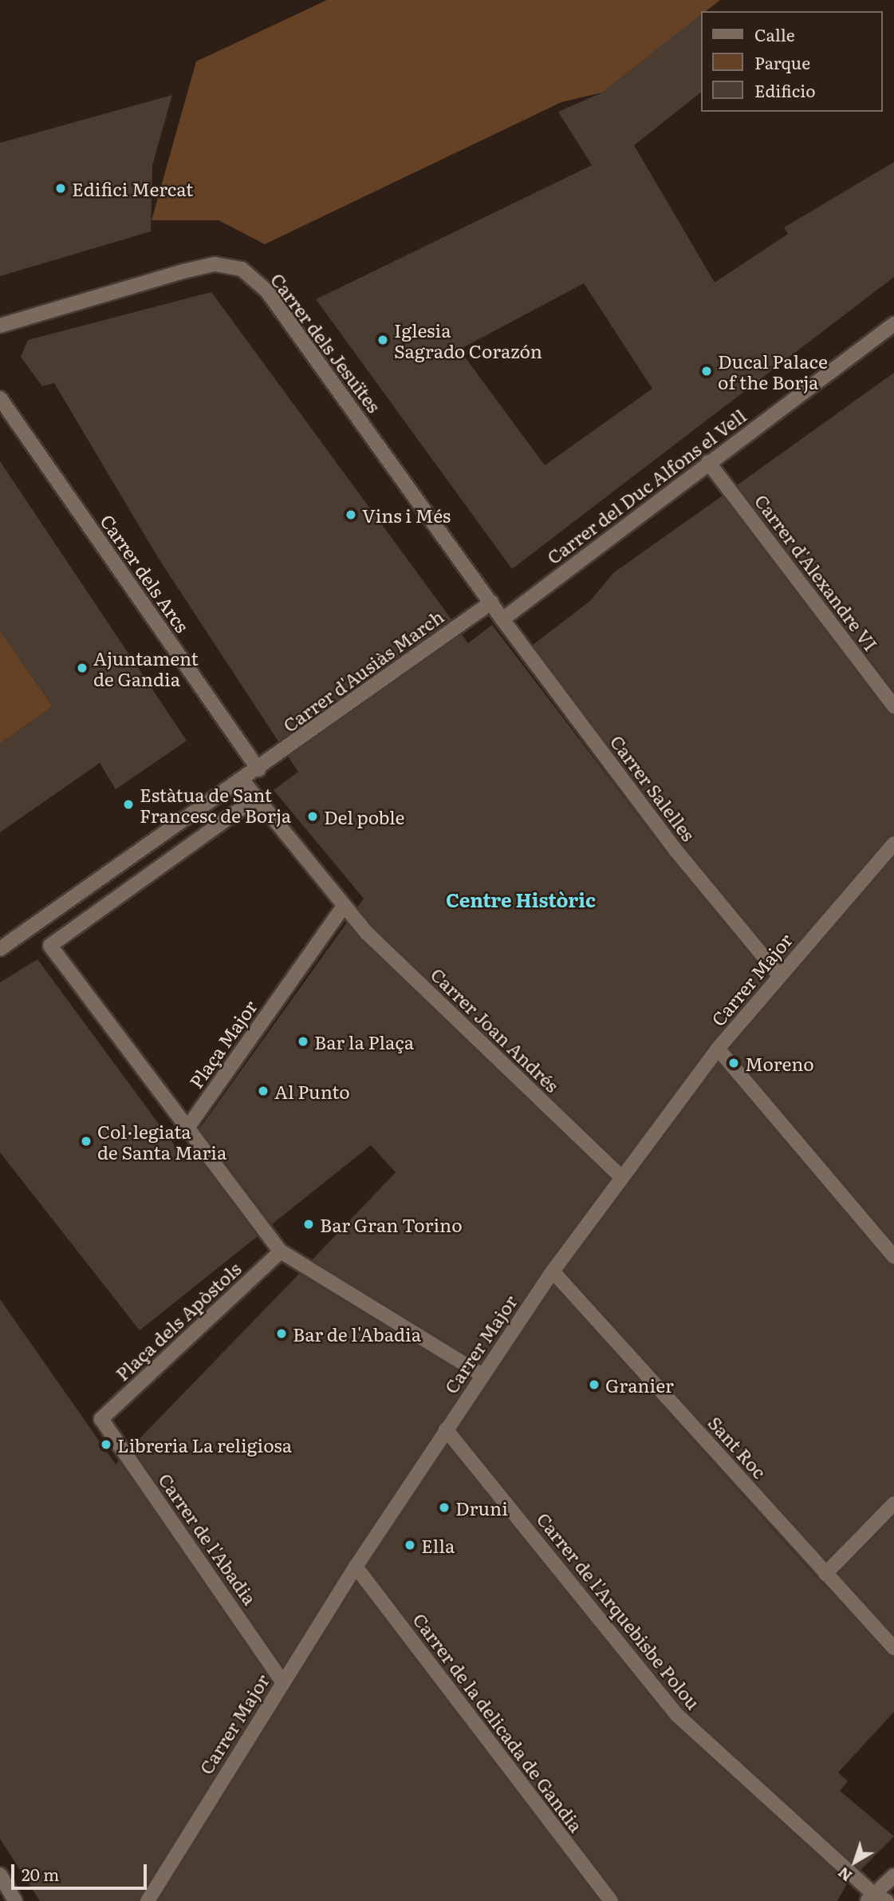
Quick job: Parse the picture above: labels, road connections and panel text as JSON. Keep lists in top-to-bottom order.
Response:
{
  "streets": {
    "street": [
      "Carrer dels Jesuïtes",
      "Carrer del Duc Alfons el Vell",
      "Carrer d'Alexandre VI",
      "Carrer dels Arcs",
      "Carrer d'Ausiàs March",
      "Carrer Salelles",
      "Carrer Major",
      "Carrer Joan Andrés",
      "Plaça Major",
      "Plaça dels Apòstols",
      "Sant Roc",
      "Carrer de l'Abadia",
      "Carrer de l'Arquebisbe Polou",
      "Carrer de la delicada de Gandia"
    ]
  },
  "crossings": [
    ["Carrer dels Jesuïtes", "Carrer del Duc Alfons el Vell"],
    ["Carrer dels Jesuïtes", "Carrer d'Ausiàs March"],
    ["Carrer dels Jesuïtes", "Carrer Salelles"],
    ["Carrer del Duc Alfons el Vell", "Carrer d'Alexandre VI"],
    ["Carrer del Duc Alfons el Vell", "Carrer Salelles"],
    ["Carrer dels Arcs", "Carrer d'Ausiàs March"],
    ["Carrer Salelles", "Carrer Major"],
    ["Carrer Major", "Carrer Joan Andrés"],
    ["Carrer Major", "Sant Roc"],
    ["Carrer Major", "Carrer de l'Abadia"],
    ["Carrer Major", "Carrer de l'Arquebisbe Polou"],
    ["Carrer Major", "Carrer de la delicada de Gandia"],
    ["Carrer Joan Andrés", "Plaça Major"],
    ["Plaça dels Apòstols", "Carrer de l'Abadia"]
  ],
  "districts": ["Centre Històric"],
  "places": [
    "Edifici Mercat",
    "Iglesia Sagrado Corazón",
    "Ducal Palace of the Borja",
    "Vins i Més",
    "Ajuntament de Gandia",
    "Estàtua de Sant Francesc de Borja",
    "Del poble",
    "Bar la Plaça",
    "Moreno",
    "Al Punto",
    "Col·legiata de Santa Maria",
    "Bar Gran Torino",
    "Bar de l'Abadia",
    "Granier",
    "Libreria La religiosa",
    "Druni",
    "Ella"
  ],
  "legend": ["Calle", "Parque", "Edificio"],
  "scale_bar": "20 m",
  "north": "bottom left"
}
